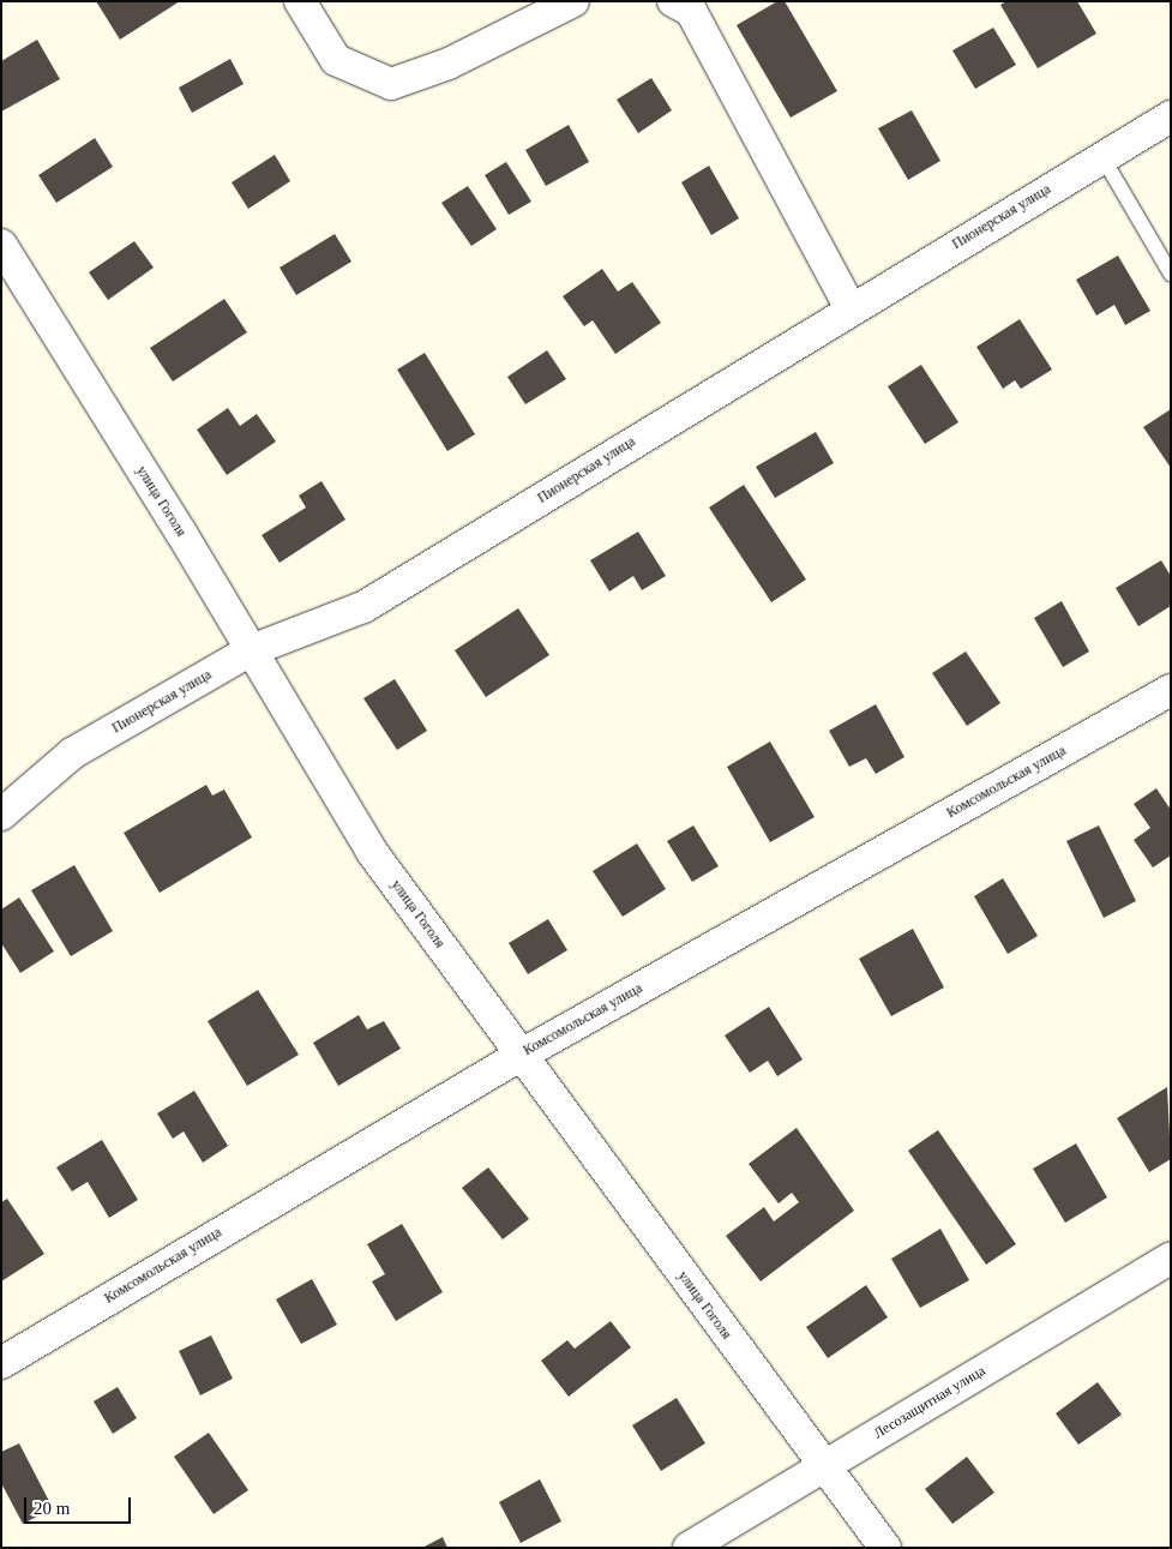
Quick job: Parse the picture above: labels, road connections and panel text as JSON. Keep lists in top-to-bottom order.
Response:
{
  "streets": {
    "street": [
      "Пионерская улица",
      "улица Гоголя",
      "Комсомольская улица",
      "Лесозащитная улица"
    ]
  },
  "crossings": [
    ["Пионерская улица", "улица Гоголя"],
    ["улица Гоголя", "Комсомольская улица"],
    ["улица Гоголя", "Лесозащитная улица"]
  ],
  "scale_bar": "20 m"
}
